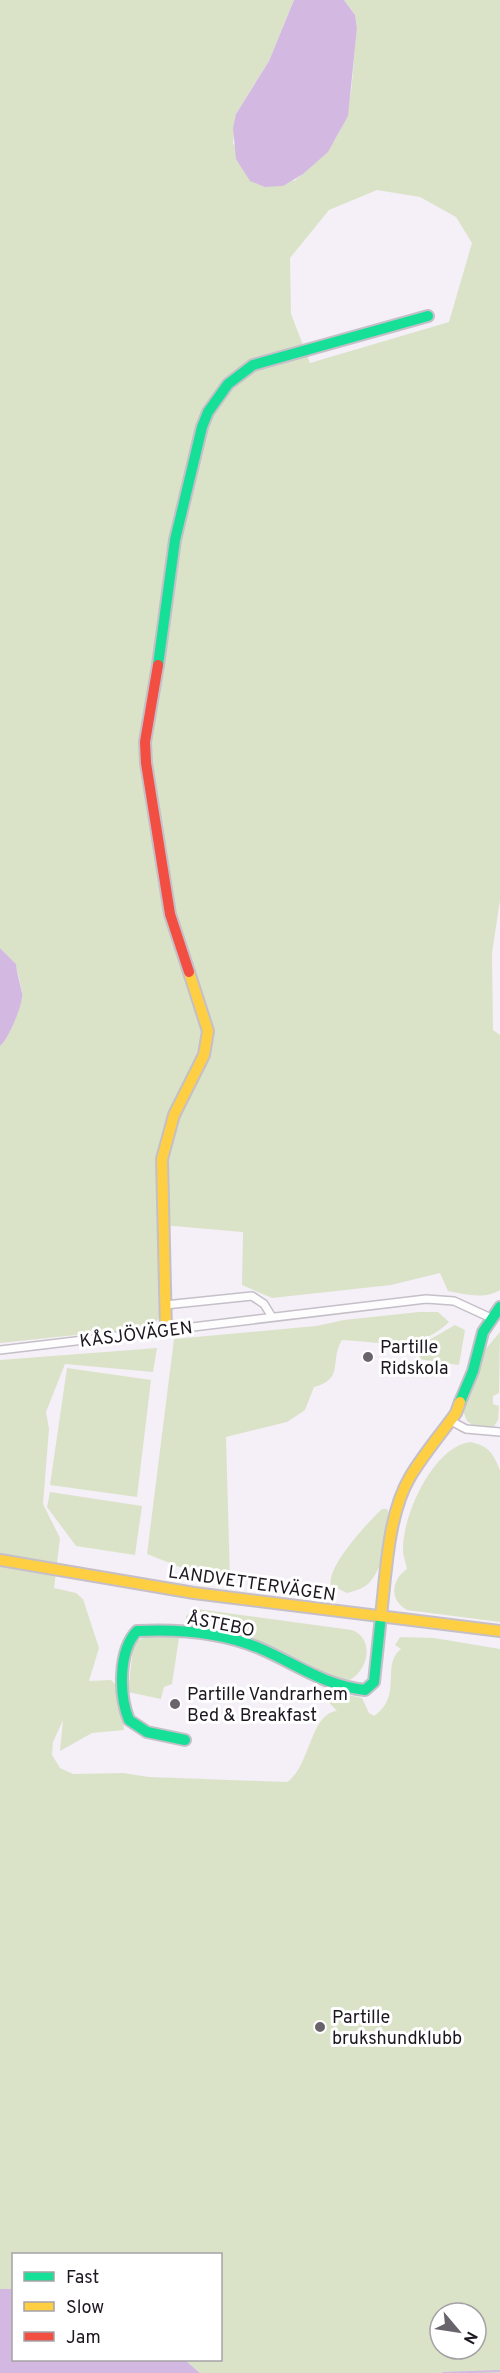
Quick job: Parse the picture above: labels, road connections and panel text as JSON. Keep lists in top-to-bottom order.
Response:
{
  "streets": {
    "street": ["KÅSJÖVÄGEN", "LANDVETTERVÄGEN", "ÅSTEBO"]
  },
  "crossings": [
    ["LANDVETTERVÄGEN", "ÅSTEBO"]
  ],
  "places": ["Partille Ridskola", "Partille Vandrarhem Bed & Breakfast", "Partille brukshundklubb"],
  "legend": ["Fast", "Slow", "Jam"],
  "north": "bottom right"
}
